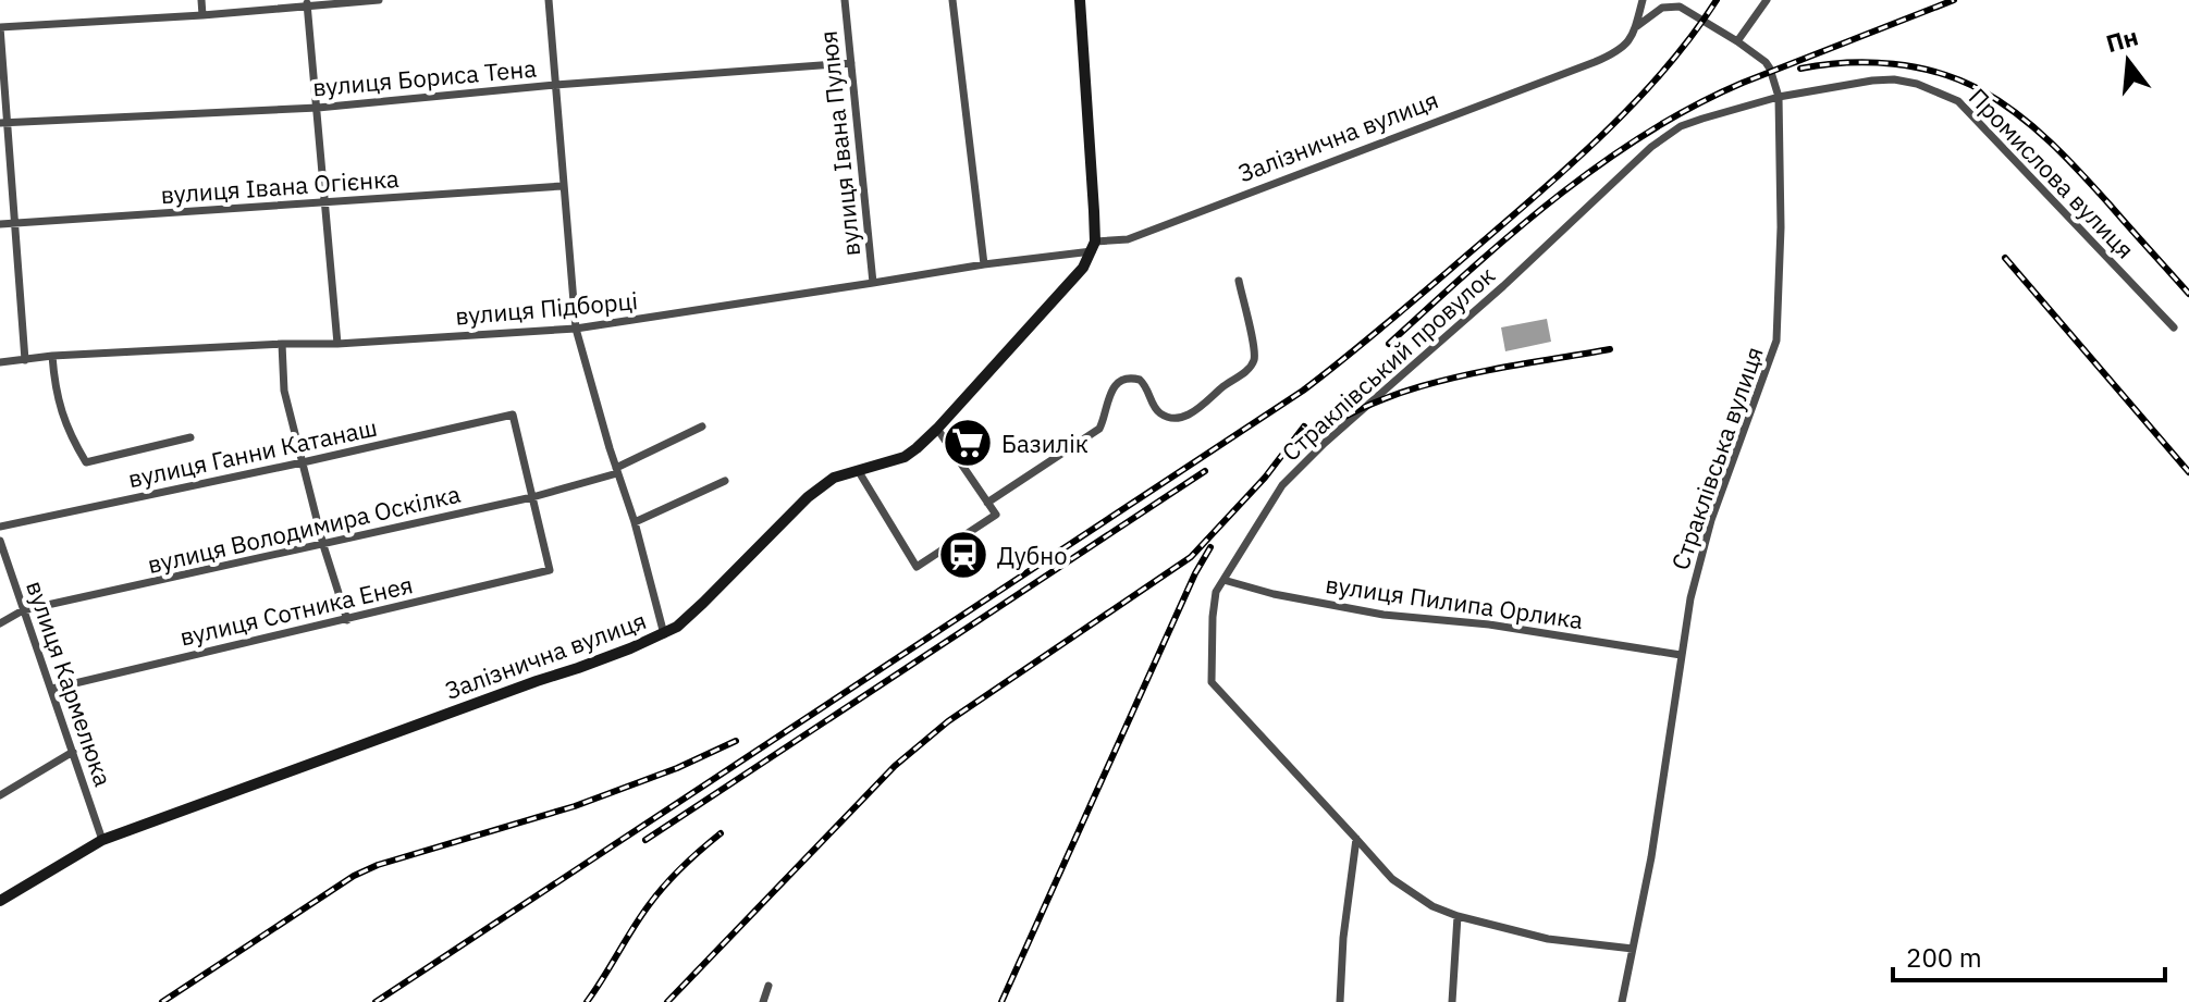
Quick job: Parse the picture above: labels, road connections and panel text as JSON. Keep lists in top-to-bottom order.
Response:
{
  "streets": {
    "main road": ["Залізнична вулиця"],
    "street": [
      "вулиця Бориса Тена",
      "вулиця Івана Пулюя",
      "Промислова вулиця",
      "вулиця Івана Огієнка",
      "вулиця Підборці",
      "Страклівський провулок",
      "вулиця Ганни Катанаш",
      "Страклівська вулиця",
      "вулиця Володимира Оскілка",
      "вулиця Пилипа Орлика",
      "вулиця Сотника Енея",
      "вулиця Кармелюка"
    ]
  },
  "crossings": [
    ["вулиця Бориса Тена", "вулиця Івана Пулюя"],
    ["Залізнична вулиця", "вулиця Підборці"],
    ["Залізнична вулиця", "Страклівська вулиця"],
    ["Залізнична вулиця", "вулиця Кармелюка"],
    ["вулиця Івана Пулюя", "вулиця Підборці"],
    ["Промислова вулиця", "Страклівський провулок"],
    ["Промислова вулиця", "Страклівська вулиця"],
    ["Страклівський провулок", "Страклівська вулиця"],
    ["Страклівський провулок", "вулиця Пилипа Орлика"],
    ["вулиця Ганни Катанаш", "вулиця Володимира Оскілка"],
    ["вулиця Ганни Катанаш", "вулиця Сотника Енея"],
    ["Страклівська вулиця", "вулиця Пилипа Орлика"],
    ["вулиця Володимира Оскілка", "вулиця Сотника Енея"],
    ["вулиця Володимира Оскілка", "вулиця Кармелюка"],
    ["вулиця Сотника Енея", "вулиця Кармелюка"]
  ],
  "places": {
    "supermarket": ["Базилік"],
    "station": ["Дубно"]
  },
  "scale_bar": "200 m",
  "north": "top"
}
